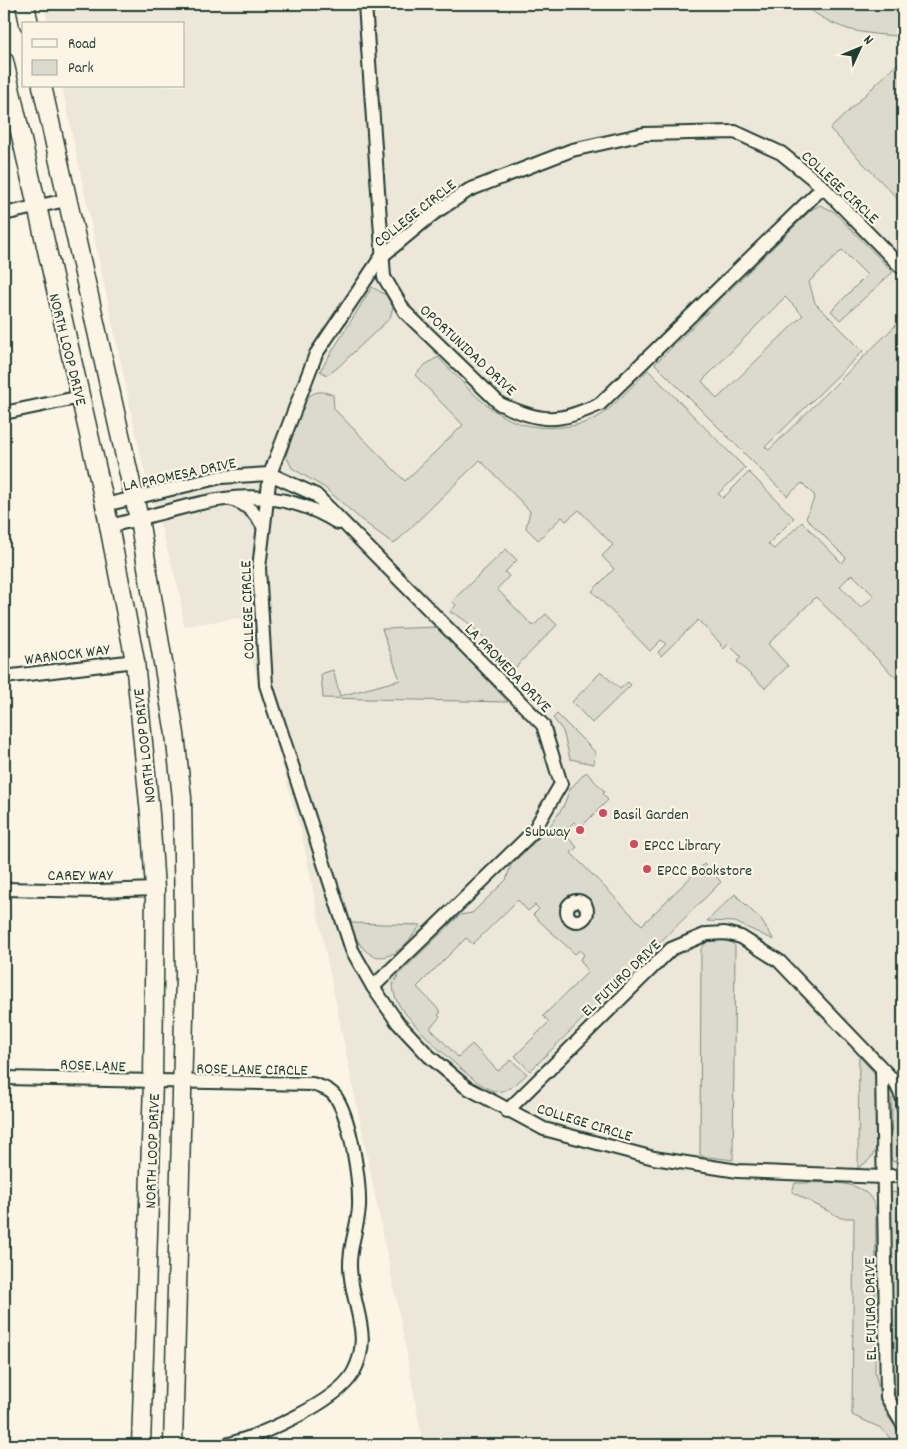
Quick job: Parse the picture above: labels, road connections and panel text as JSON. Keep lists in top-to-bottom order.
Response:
{
  "streets": {
    "main road": ["NORTH LOOP DRIVE"],
    "street": [
      "COLLEGE CIRCLE",
      "OPORTUNIDAD DRIVE",
      "LA PROMESA DRIVE",
      "WARNOCK WAY",
      "LA PROMEDA DRIVE",
      "CAREY WAY",
      "EL FUTURO DRIVE",
      "ROSE LANE",
      "ROSE LANE CIRCLE"
    ]
  },
  "crossings": [
    ["COLLEGE CIRCLE", "OPORTUNIDAD DRIVE"],
    ["COLLEGE CIRCLE", "LA PROMESA DRIVE"],
    ["COLLEGE CIRCLE", "LA PROMEDA DRIVE"],
    ["COLLEGE CIRCLE", "EL FUTURO DRIVE"],
    ["NORTH LOOP DRIVE", "LA PROMESA DRIVE"],
    ["NORTH LOOP DRIVE", "WARNOCK WAY"],
    ["NORTH LOOP DRIVE", "CAREY WAY"],
    ["NORTH LOOP DRIVE", "ROSE LANE"],
    ["NORTH LOOP DRIVE", "ROSE LANE CIRCLE"],
    ["LA PROMESA DRIVE", "LA PROMEDA DRIVE"],
    ["ROSE LANE", "ROSE LANE CIRCLE"]
  ],
  "places": [
    "Basil Garden",
    "Subway",
    "EPCC Library",
    "EPCC Bookstore"
  ],
  "legend": ["Road", "Park"],
  "north": "top right"
}
